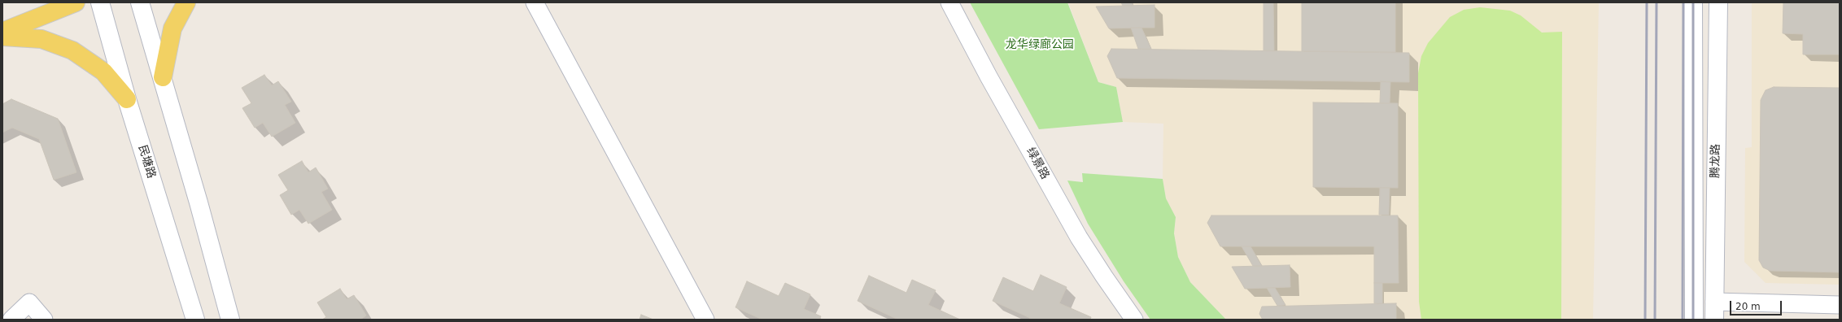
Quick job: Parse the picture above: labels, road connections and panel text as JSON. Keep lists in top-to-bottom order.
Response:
{
  "streets": {
    "main road": ["腾龙路", "民塘路"],
    "street": ["绿景路"]
  },
  "parks": ["龙华绿廊公园"],
  "scale_bar": "20 m"
}
